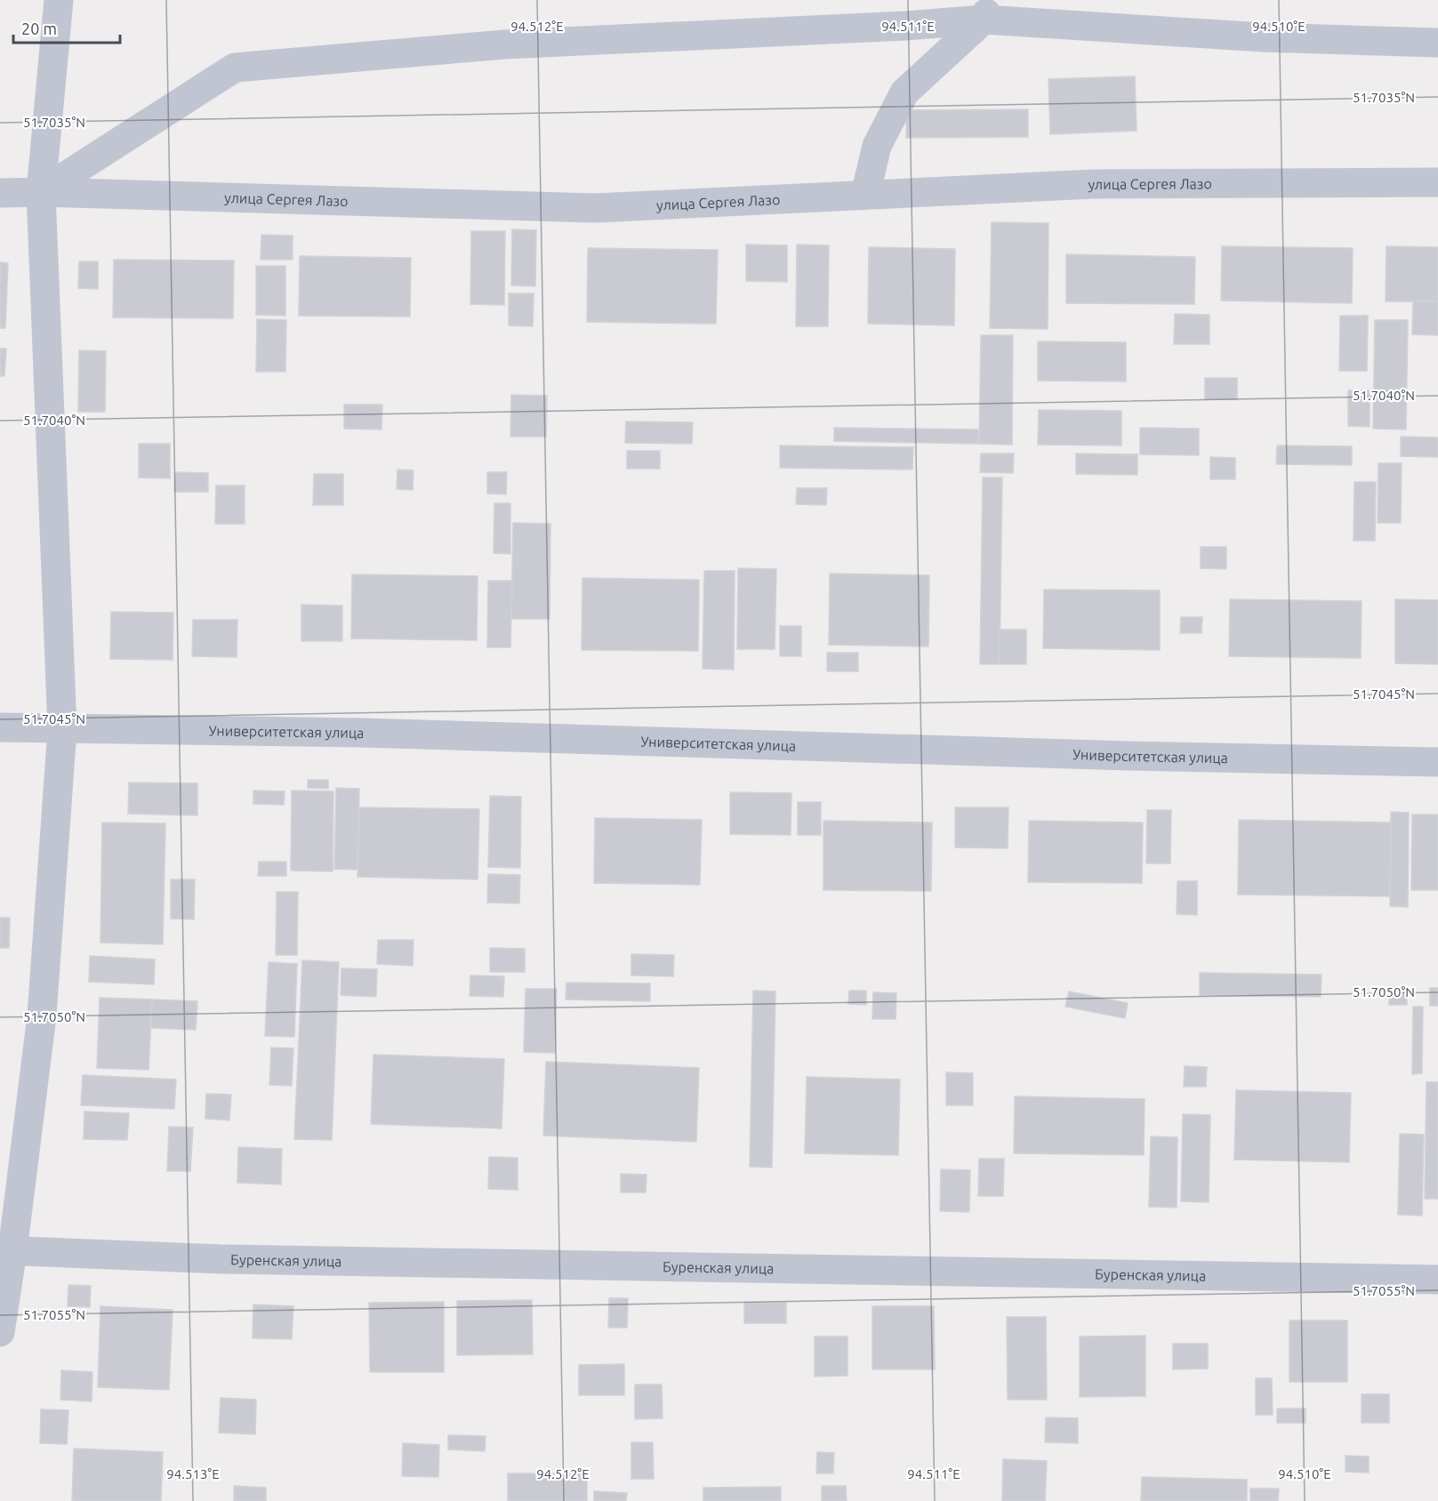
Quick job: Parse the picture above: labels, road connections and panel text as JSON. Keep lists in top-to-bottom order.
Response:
{
  "streets": {
    "street": ["улица Сергея Лазо", "Университетская улица", "Буренская улица"]
  },
  "scale_bar": "20 m",
  "coordinates": [
    "94.512°E",
    "94.511°E",
    "94.510°E",
    "51.7035°N",
    "51.7040°N",
    "51.7045°N",
    "51.7050°N",
    "51.7055°N",
    "94.513°E"
  ]
}
